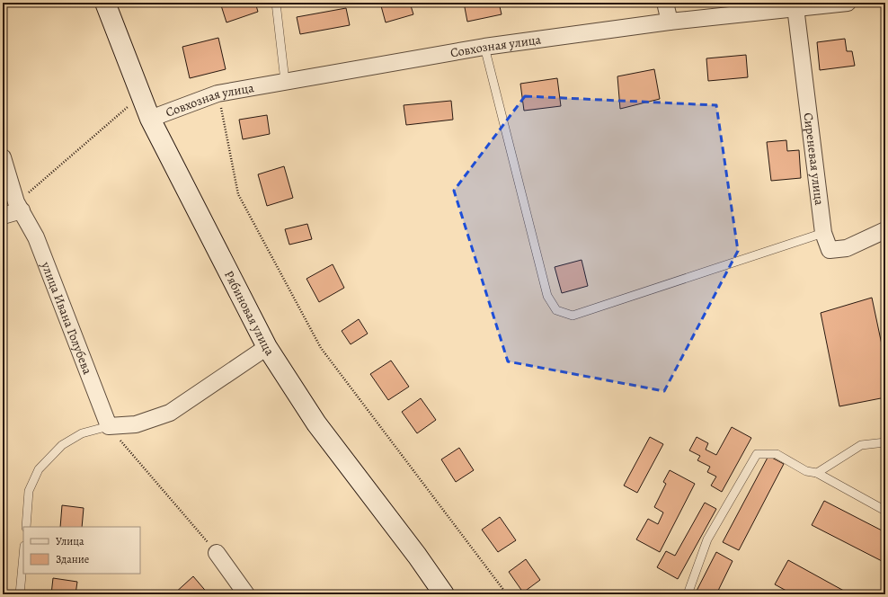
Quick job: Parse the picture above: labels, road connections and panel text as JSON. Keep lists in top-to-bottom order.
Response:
{
  "streets": {
    "main road": ["Рябиновая улица"],
    "street": ["Совхозная улица", "Сиреневая улица", "улица Ивана Голубева"]
  },
  "crossings": [
    ["Совхозная улица", "Сиреневая улица"],
    ["Совхозная улица", "Рябиновая улица"]
  ],
  "legend": ["Улица", "Здание"]
}
